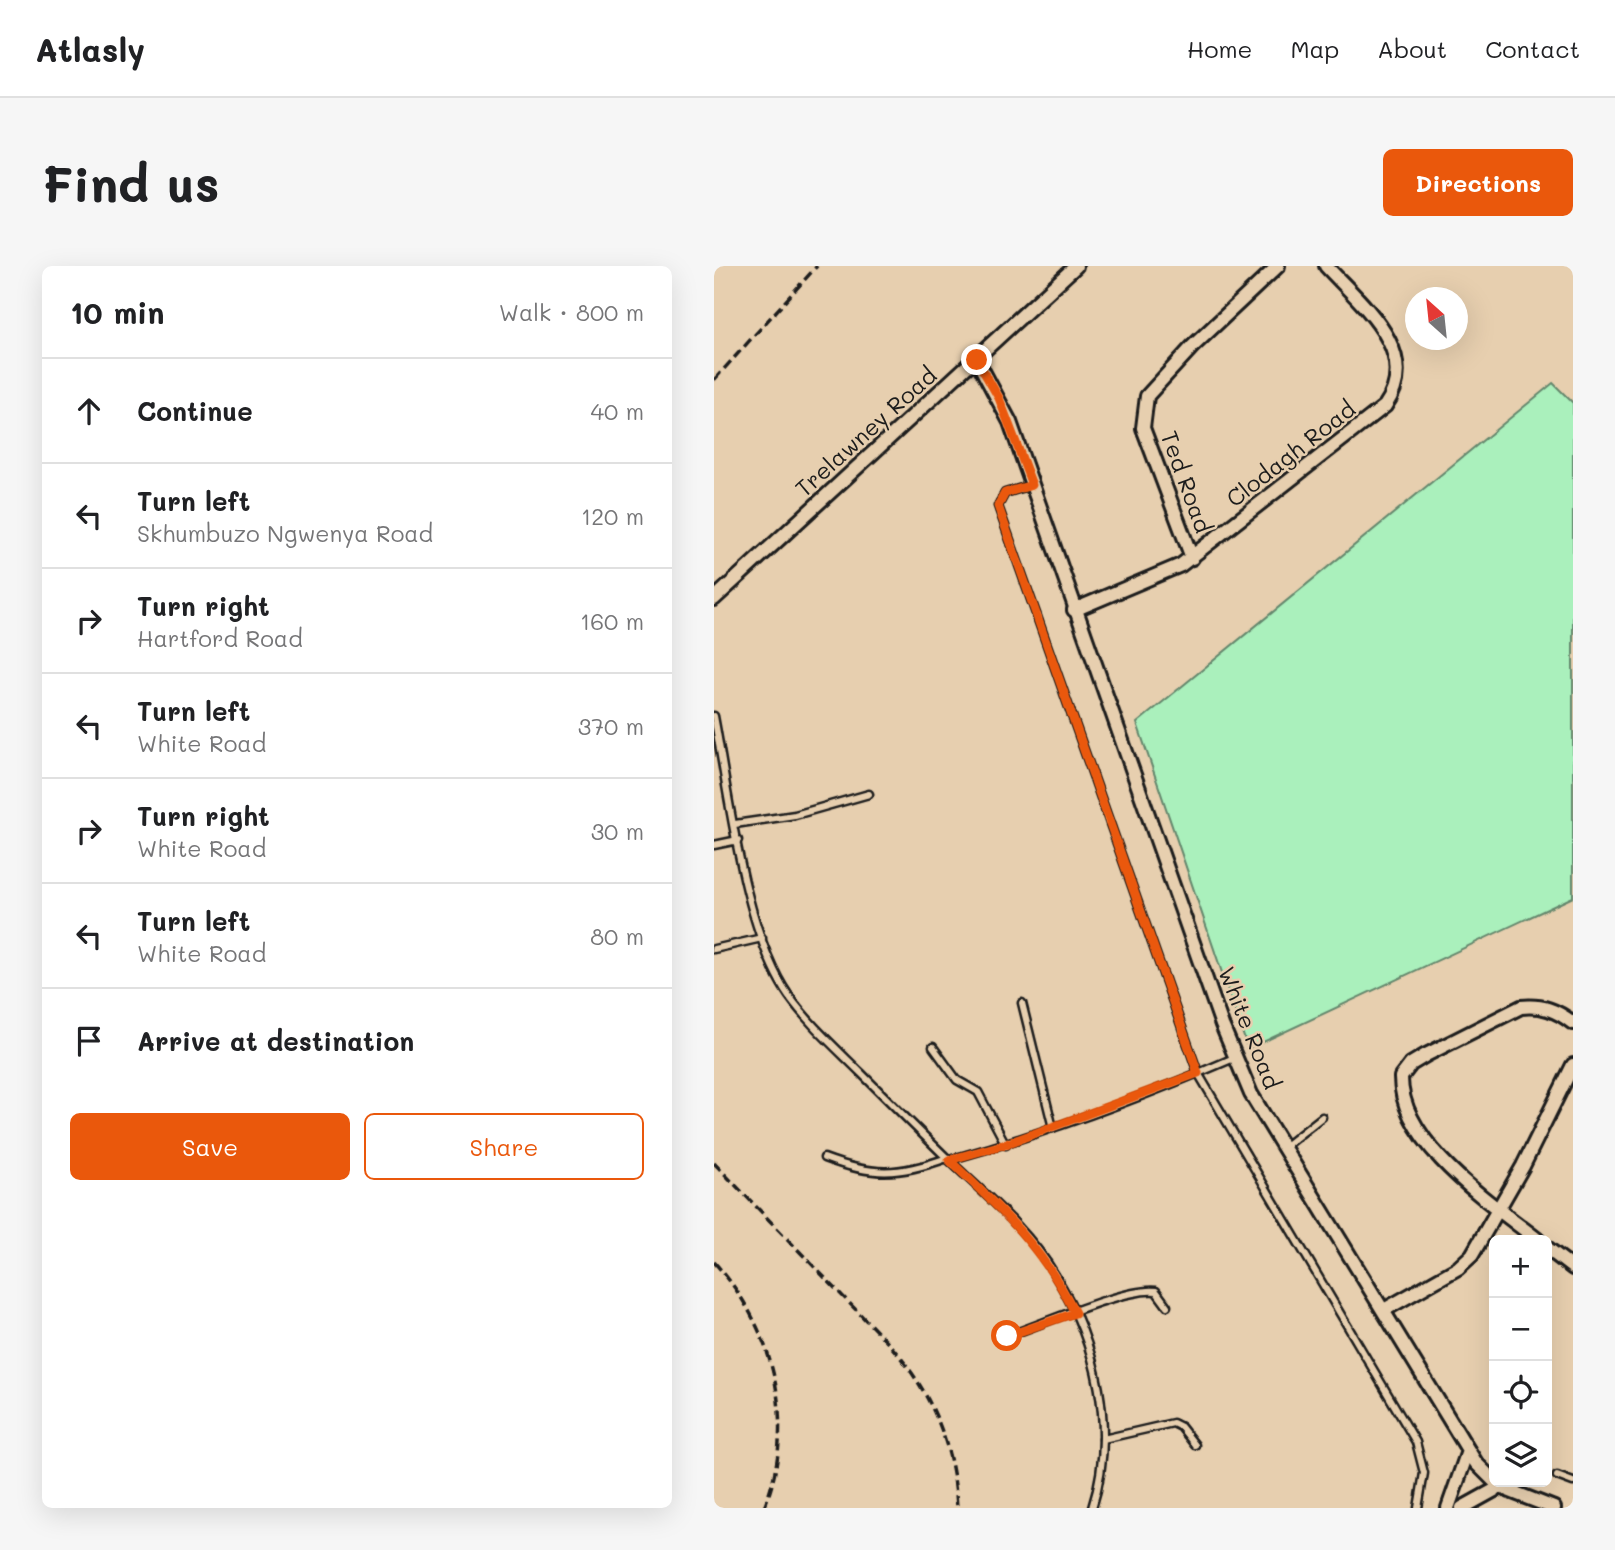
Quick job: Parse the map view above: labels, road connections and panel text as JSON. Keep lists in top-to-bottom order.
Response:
{
  "streets": {
    "street": [
      "Trelawney Road",
      "Clodagh Road",
      "Ted Road",
      "White Road"
    ]
  },
  "crossings": [
    ["Trelawney Road", "White Road"],
    ["Clodagh Road", "Ted Road"],
    ["Clodagh Road", "White Road"]
  ],
  "north": "top left",
  "page": {
    "header": "Atlasly",
    "nav": [
      "Home",
      "Map",
      "About",
      "Contact"
    ],
    "buttons": [
      "Directions",
      ["Save", "Share"]
    ],
    "title": "Find us",
    "heading": ["10 min", "Walk · 800 m"],
    "list": [
      ["Continue", "40 m"],
      ["Turn left", "Skhumbuzo Ngwenya Road", "120 m"],
      ["Turn right", "Hartford Road", "160 m"],
      ["Turn left", "White Road", "370 m"],
      ["Turn right", "White Road", "30 m"],
      ["Turn left", "White Road", "80 m"],
      "Arrive at destination"
    ],
    "map_buttons": ["+", "−"]
  }
}
